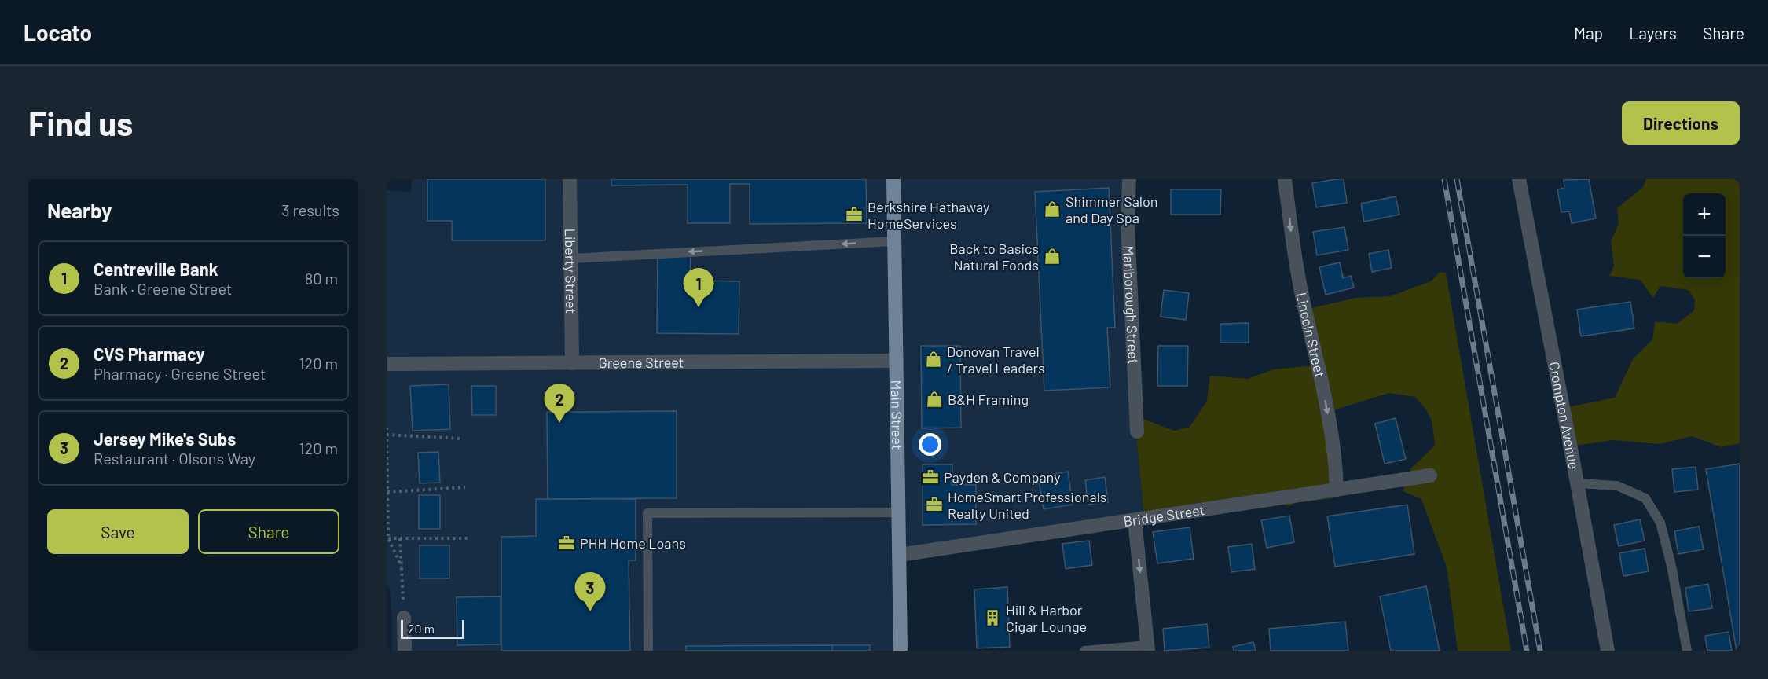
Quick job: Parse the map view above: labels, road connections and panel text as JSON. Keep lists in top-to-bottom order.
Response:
{
  "streets": {
    "main road": ["Main Street"],
    "street": [
      "Liberty Street",
      "Marlborough Street",
      "Lincoln Street",
      "Greene Street",
      "Crompton Avenue",
      "Bridge Street"
    ]
  },
  "crossings": [
    ["Liberty Street", "Greene Street"],
    ["Lincoln Street", "Bridge Street"],
    ["Greene Street", "Main Street"],
    ["Main Street", "Bridge Street"]
  ],
  "one_way": ["Lincoln Street"],
  "places": {
    "shop": [
      "Shimmer Salon and Day Spa",
      "Back to Basics Natural Foods",
      "Donovan Travel / Travel Leaders",
      "B&H Framing"
    ],
    "office": [
      "Berkshire Hathaway HomeServices",
      "Payden & Company",
      "HomeSmart Professionals Realty United",
      "PHH Home Loans"
    ],
    "building": ["Hill & Harbor Cigar Lounge"]
  },
  "scale_bar": "20 m",
  "page": {
    "header": "Locato",
    "nav": ["Map", "Layers", "Share"],
    "buttons": [
      "Directions",
      ["Save", "Share"]
    ],
    "title": "Find us",
    "heading": ["Nearby", "3 results"],
    "map_buttons": ["+", "−"],
    "list": [
      {
        "mark": "1",
        "name": "Centreville Bank",
        "note": "Bank · Greene Street",
        "value": "80 m"
      },
      {
        "mark": "2",
        "name": "CVS Pharmacy",
        "note": "Pharmacy · Greene Street",
        "value": "120 m"
      },
      {
        "mark": "3",
        "name": "Jersey Mike's Subs",
        "note": "Restaurant · Olsons Way",
        "value": "120 m"
      }
    ],
    "pins": ["1", "2", "3"],
    "scale": "20 m"
  }
}
